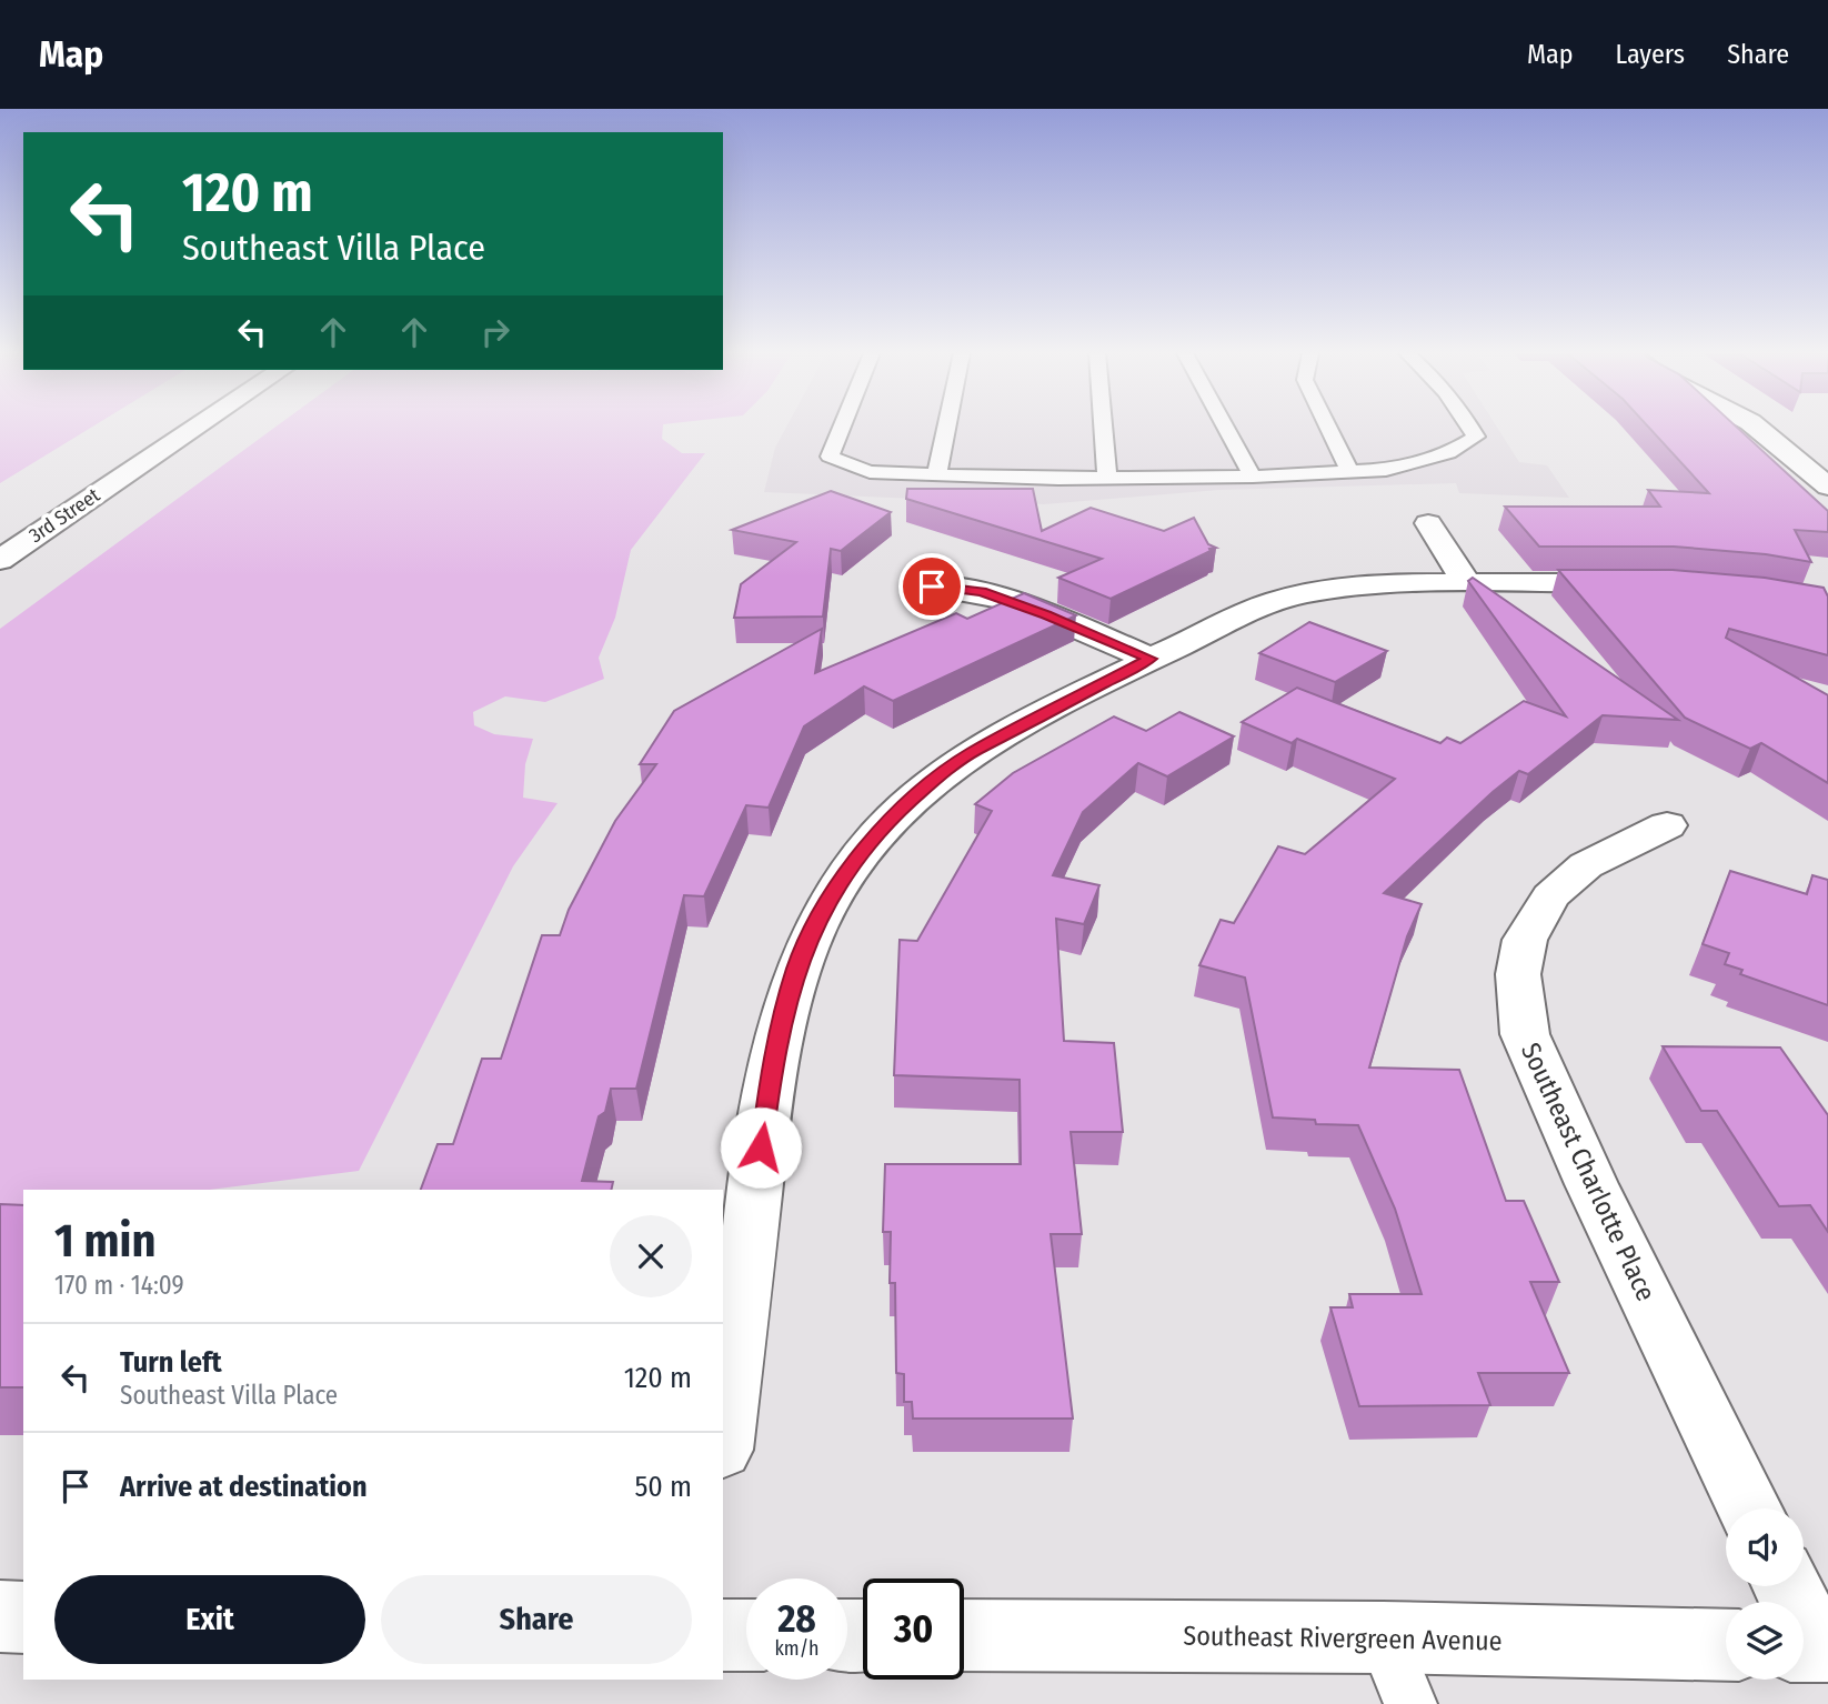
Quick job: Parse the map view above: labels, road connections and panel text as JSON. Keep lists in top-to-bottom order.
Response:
{
  "streets": {
    "main road": ["3rd Street", "Southeast Charlotte Place", "Southeast Rivergreen Avenue"]
  },
  "page": {
    "header": "Map",
    "nav": ["Map", "Layers", "Share"],
    "turn": ["120 m", "Southeast Villa Place"],
    "heading": ["1 min", "170 m · 14:09"],
    "list": [
      {
        "name": "Turn left",
        "note": "Southeast Villa Place",
        "value": "120 m"
      },
      {
        "name": "Arrive at destination",
        "value": "50 m"
      }
    ],
    "buttons": ["Exit", "Share"],
    "speed": "28 km/h",
    "limit": "30"
  }
}
